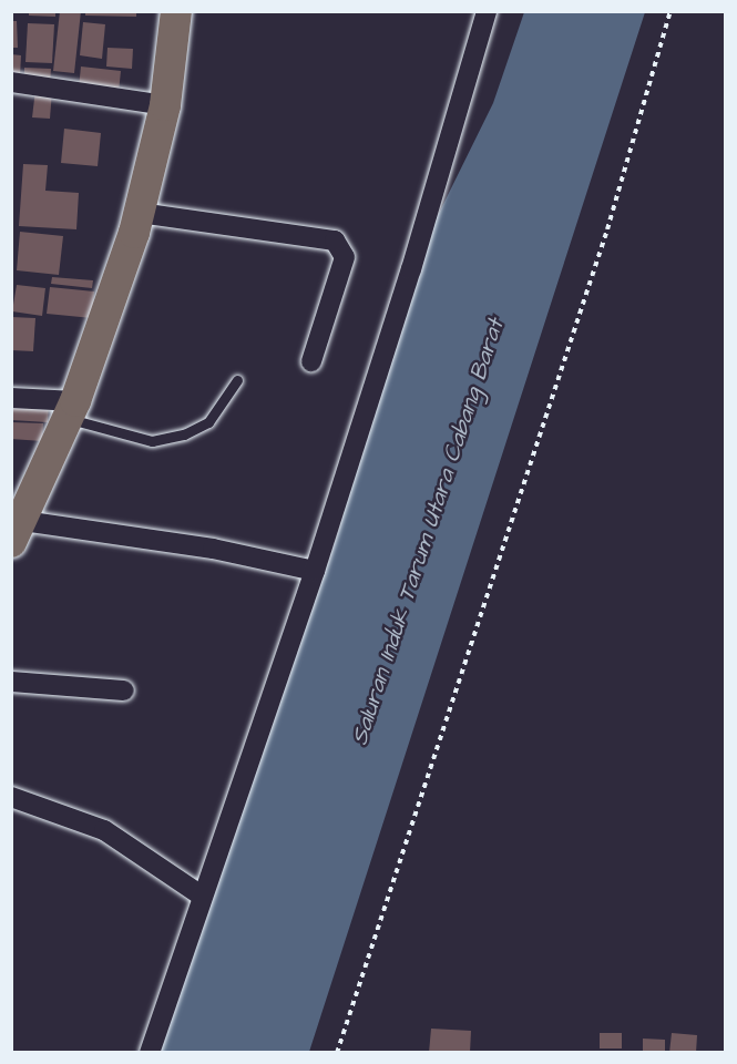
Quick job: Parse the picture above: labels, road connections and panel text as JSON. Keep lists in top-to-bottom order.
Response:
{
  "water": ["Saluran Induk Tarum Utara Cabang Barat"]
}
